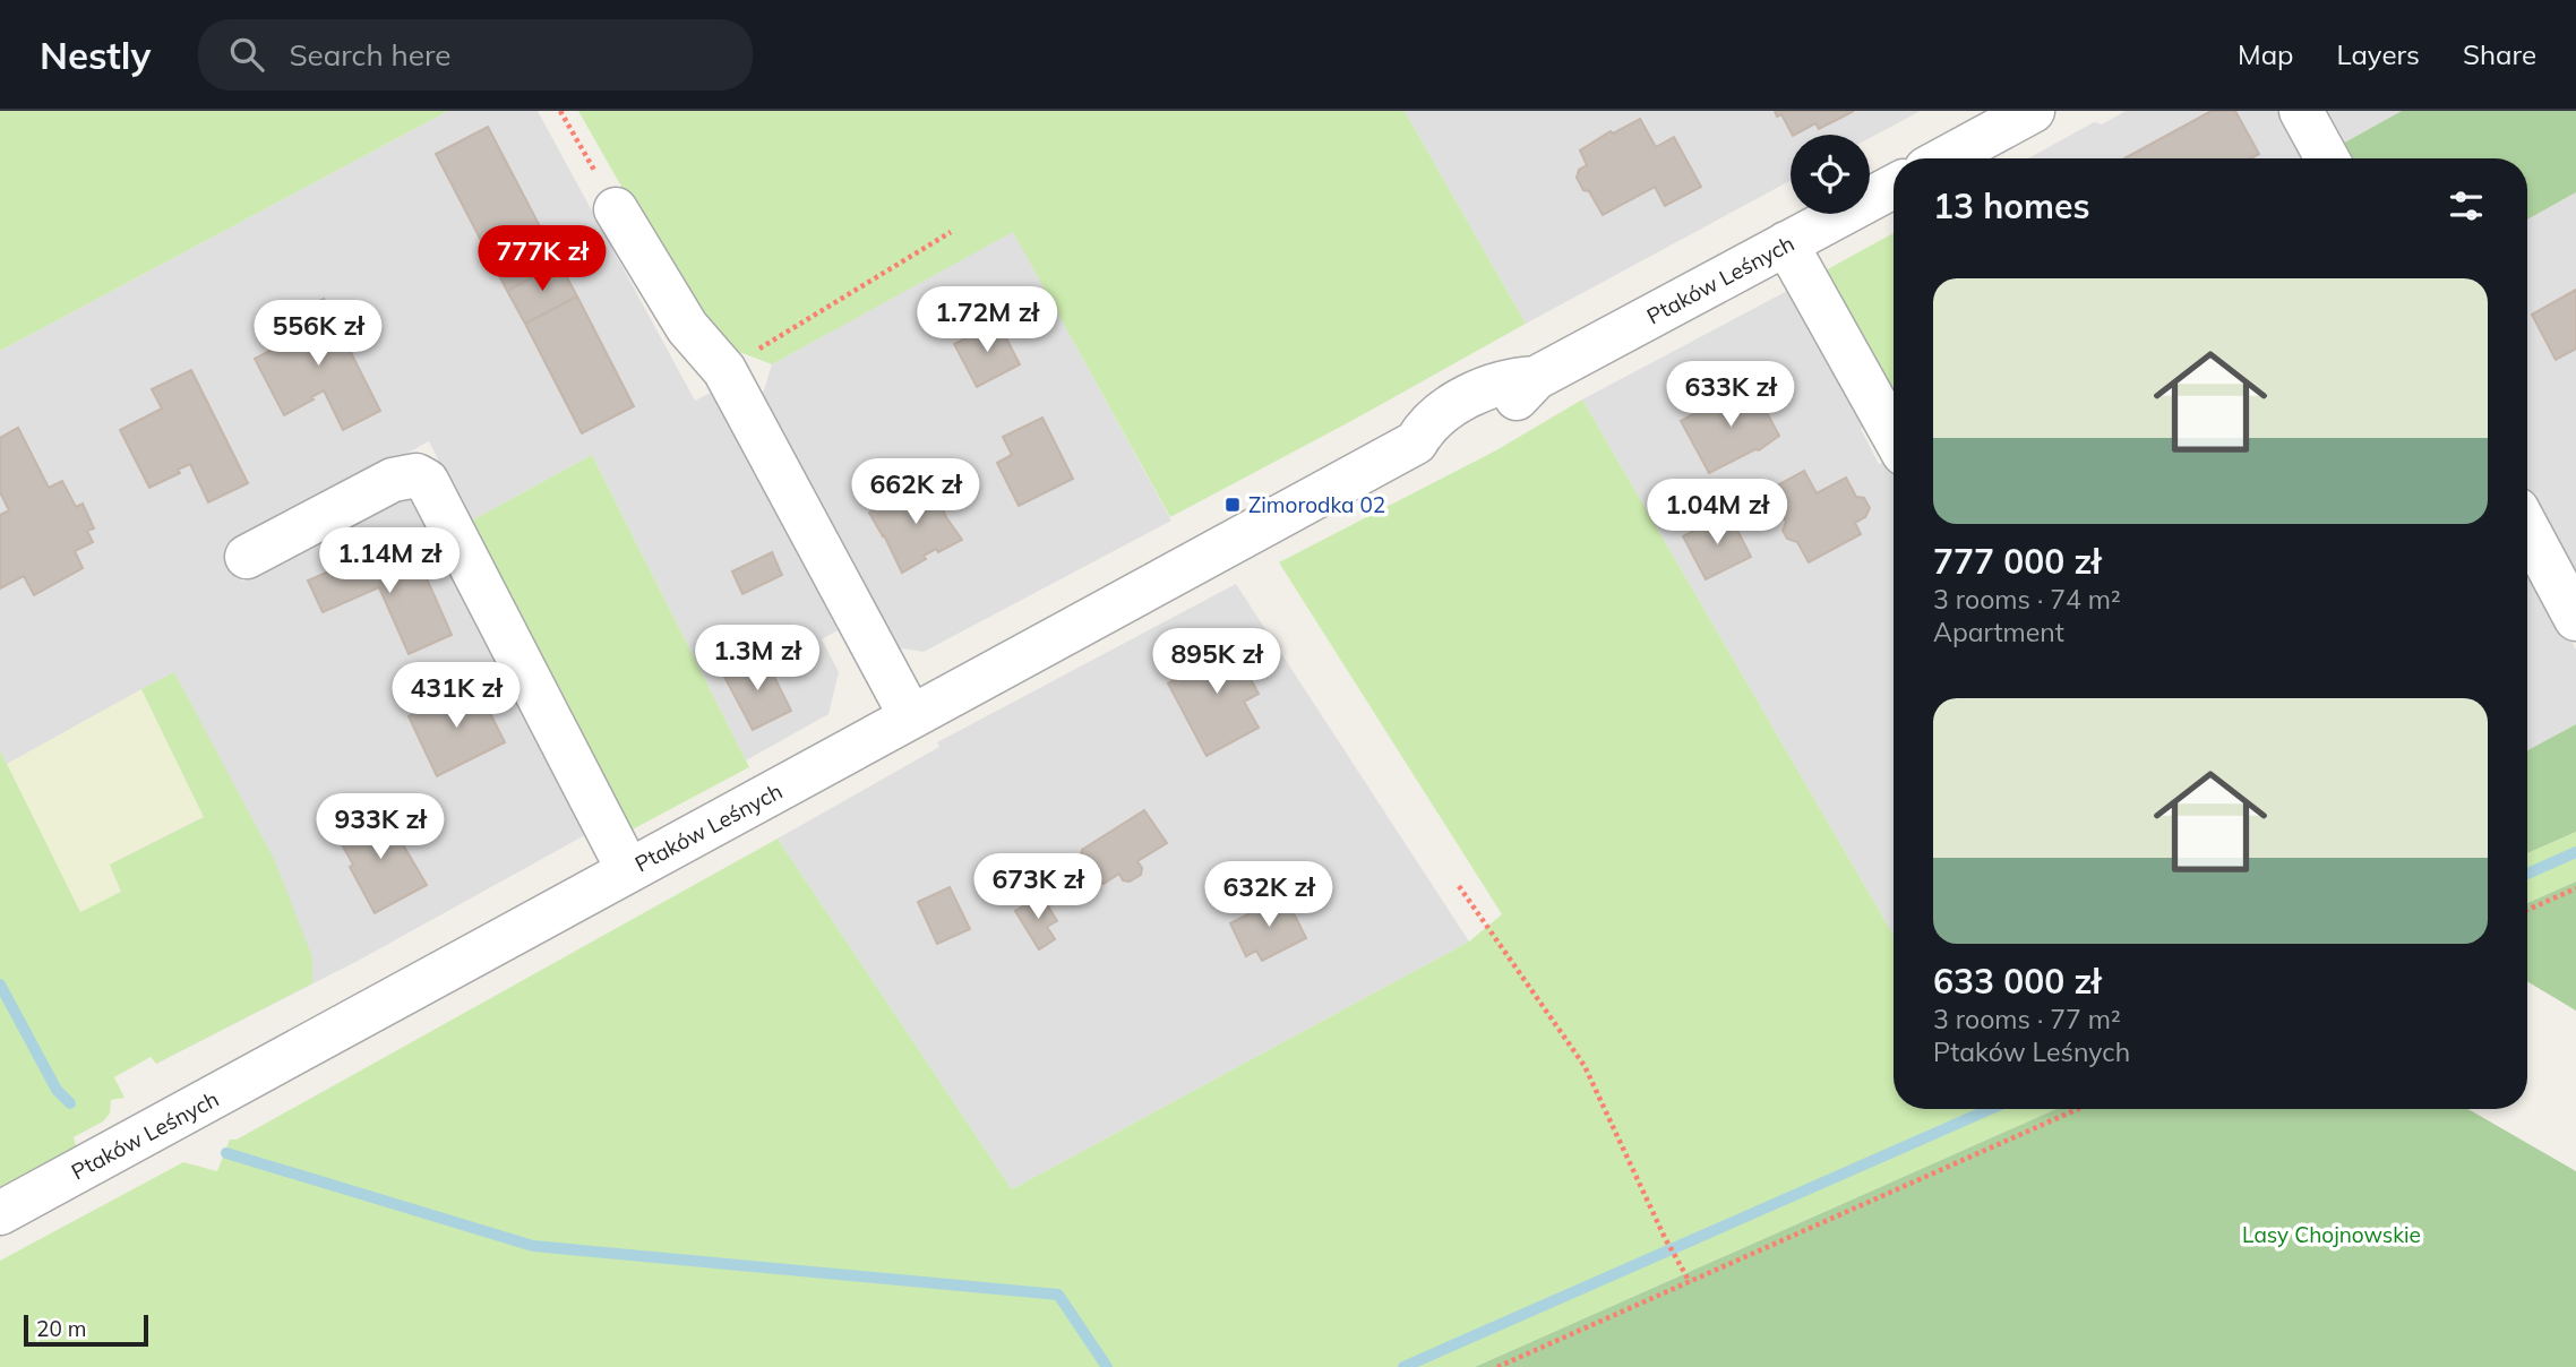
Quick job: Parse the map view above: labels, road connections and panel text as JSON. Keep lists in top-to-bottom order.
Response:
{
  "streets": {
    "street": ["Ptaków Leśnych"]
  },
  "parks": ["Lasy Chojnowskie"],
  "places": {
    "transit": ["Zimorodka 02"]
  },
  "scale_bar": "20 m",
  "page": {
    "header": "Nestly",
    "search": "Search here",
    "nav": ["Map", "Layers", "Share"],
    "heading": "13 homes",
    "price": [
      "777K zł",
      "1.72M zł",
      "556K zł",
      "633K zł",
      "662K zł",
      "1.04M zł",
      "1.14M zł",
      "1.3M zł",
      "895K zł",
      "431K zł",
      "933K zł",
      "673K zł",
      "632K zł"
    ],
    "list": [
      {
        "name": "777 000 zł",
        "note": "3 rooms · 74 m² · Apartment"
      },
      {
        "name": "633 000 zł",
        "note": "3 rooms · 77 m² · Ptaków Leśnych"
      }
    ],
    "scale": "20 m"
  }
}
